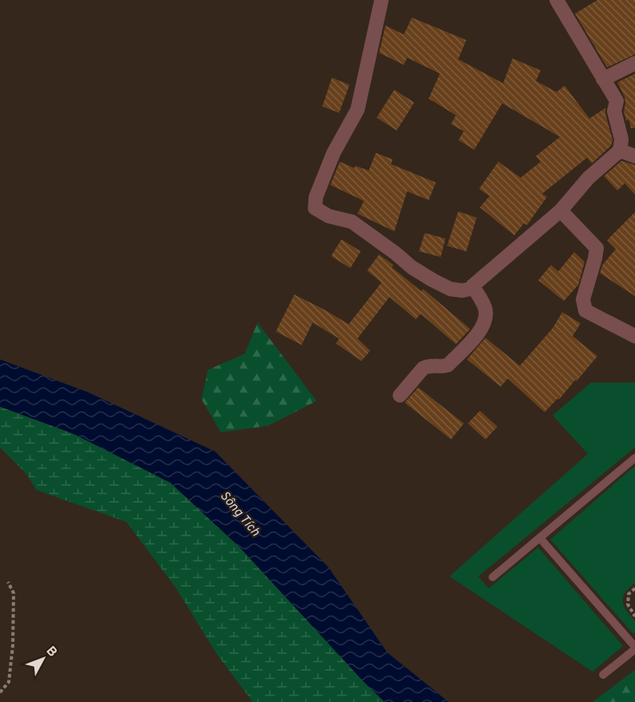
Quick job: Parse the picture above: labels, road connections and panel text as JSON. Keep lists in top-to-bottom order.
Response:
{
  "water": ["Sông Tích"],
  "north": "top right"
}
